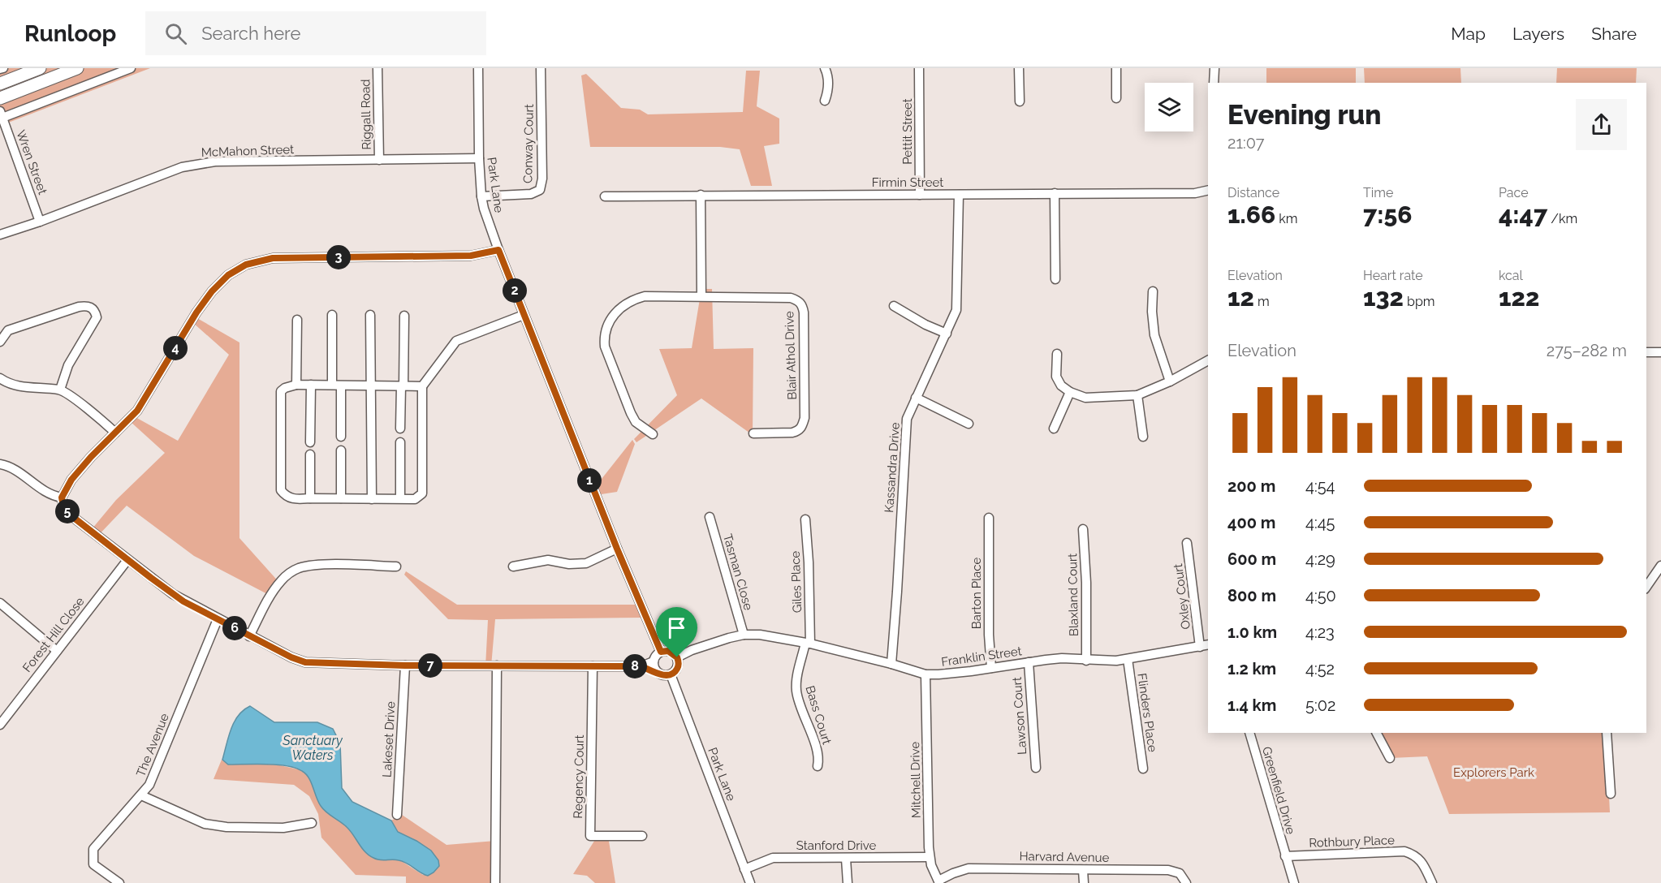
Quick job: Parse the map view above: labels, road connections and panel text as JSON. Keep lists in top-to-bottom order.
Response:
{
  "streets": {
    "street": [
      "Riggall Road",
      "Pettit Street",
      "Conway Court",
      "McMahon Street",
      "Wren Street",
      "Firmin Street",
      "Park Lane",
      "Blair Athol Drive",
      "Kassandra Drive",
      "Tasman Close",
      "Giles Place",
      "Barton Place",
      "Blaxland Court",
      "Oxley Court",
      "Forest Hill Close",
      "Franklin Street",
      "Flinders Place",
      "Bass Court",
      "Lawson Court",
      "Lakeset Drive",
      "The Avenue",
      "Regency Court",
      "Mitchell Drive",
      "Greenfield Drive",
      "Rothbury Place",
      "Stanford Drive",
      "Harvard Avenue"
    ]
  },
  "crossings": [
    ["Riggall Road", "McMahon Street"],
    ["Pettit Street", "Firmin Street"],
    ["Conway Court", "Park Lane"],
    ["McMahon Street", "Wren Street"],
    ["McMahon Street", "Park Lane"],
    ["Firmin Street", "Kassandra Drive"],
    ["Park Lane", "Franklin Street"],
    ["Park Lane", "Stanford Drive"],
    ["Kassandra Drive", "Franklin Street"],
    ["Tasman Close", "Franklin Street"],
    ["Giles Place", "Franklin Street"],
    ["Giles Place", "Bass Court"],
    ["Barton Place", "Franklin Street"],
    ["Blaxland Court", "Franklin Street"],
    ["Oxley Court", "Franklin Street"],
    ["Franklin Street", "Flinders Place"],
    ["Franklin Street", "Bass Court"],
    ["Franklin Street", "Lawson Court"],
    ["Franklin Street", "Mitchell Drive"],
    ["Mitchell Drive", "Stanford Drive"],
    ["Mitchell Drive", "Harvard Avenue"],
    ["Greenfield Drive", "Rothbury Place"]
  ],
  "water": ["Sanctuary Waters"],
  "parks": ["Explorers Park"],
  "page": {
    "header": "Runloop",
    "search": "Search here",
    "nav": ["Map", "Layers", "Share"],
    "heading": ["Evening run", "21:07"],
    "stats": [
      ["Distance", "1.66 km"],
      ["Time", "7:56"],
      ["Pace", "4:47 /km"],
      ["Elevation", "12 m"],
      ["Heart rate", "132 bpm"],
      ["kcal", "122"]
    ],
    "pins": [
      "3",
      "2",
      "4",
      "1",
      "5",
      "6",
      "7",
      "8"
    ],
    "chart": ["Elevation", "275–282 m"],
    "list": [
      {
        "name": "200 m",
        "note": "4:54"
      },
      {
        "name": "400 m",
        "note": "4:45"
      },
      {
        "name": "600 m",
        "note": "4:29"
      },
      {
        "name": "800 m",
        "note": "4:50"
      },
      {
        "name": "1.0 km",
        "note": "4:23"
      },
      {
        "name": "1.2 km",
        "note": "4:52"
      },
      {
        "name": "1.4 km",
        "note": "5:02"
      }
    ]
  }
}
